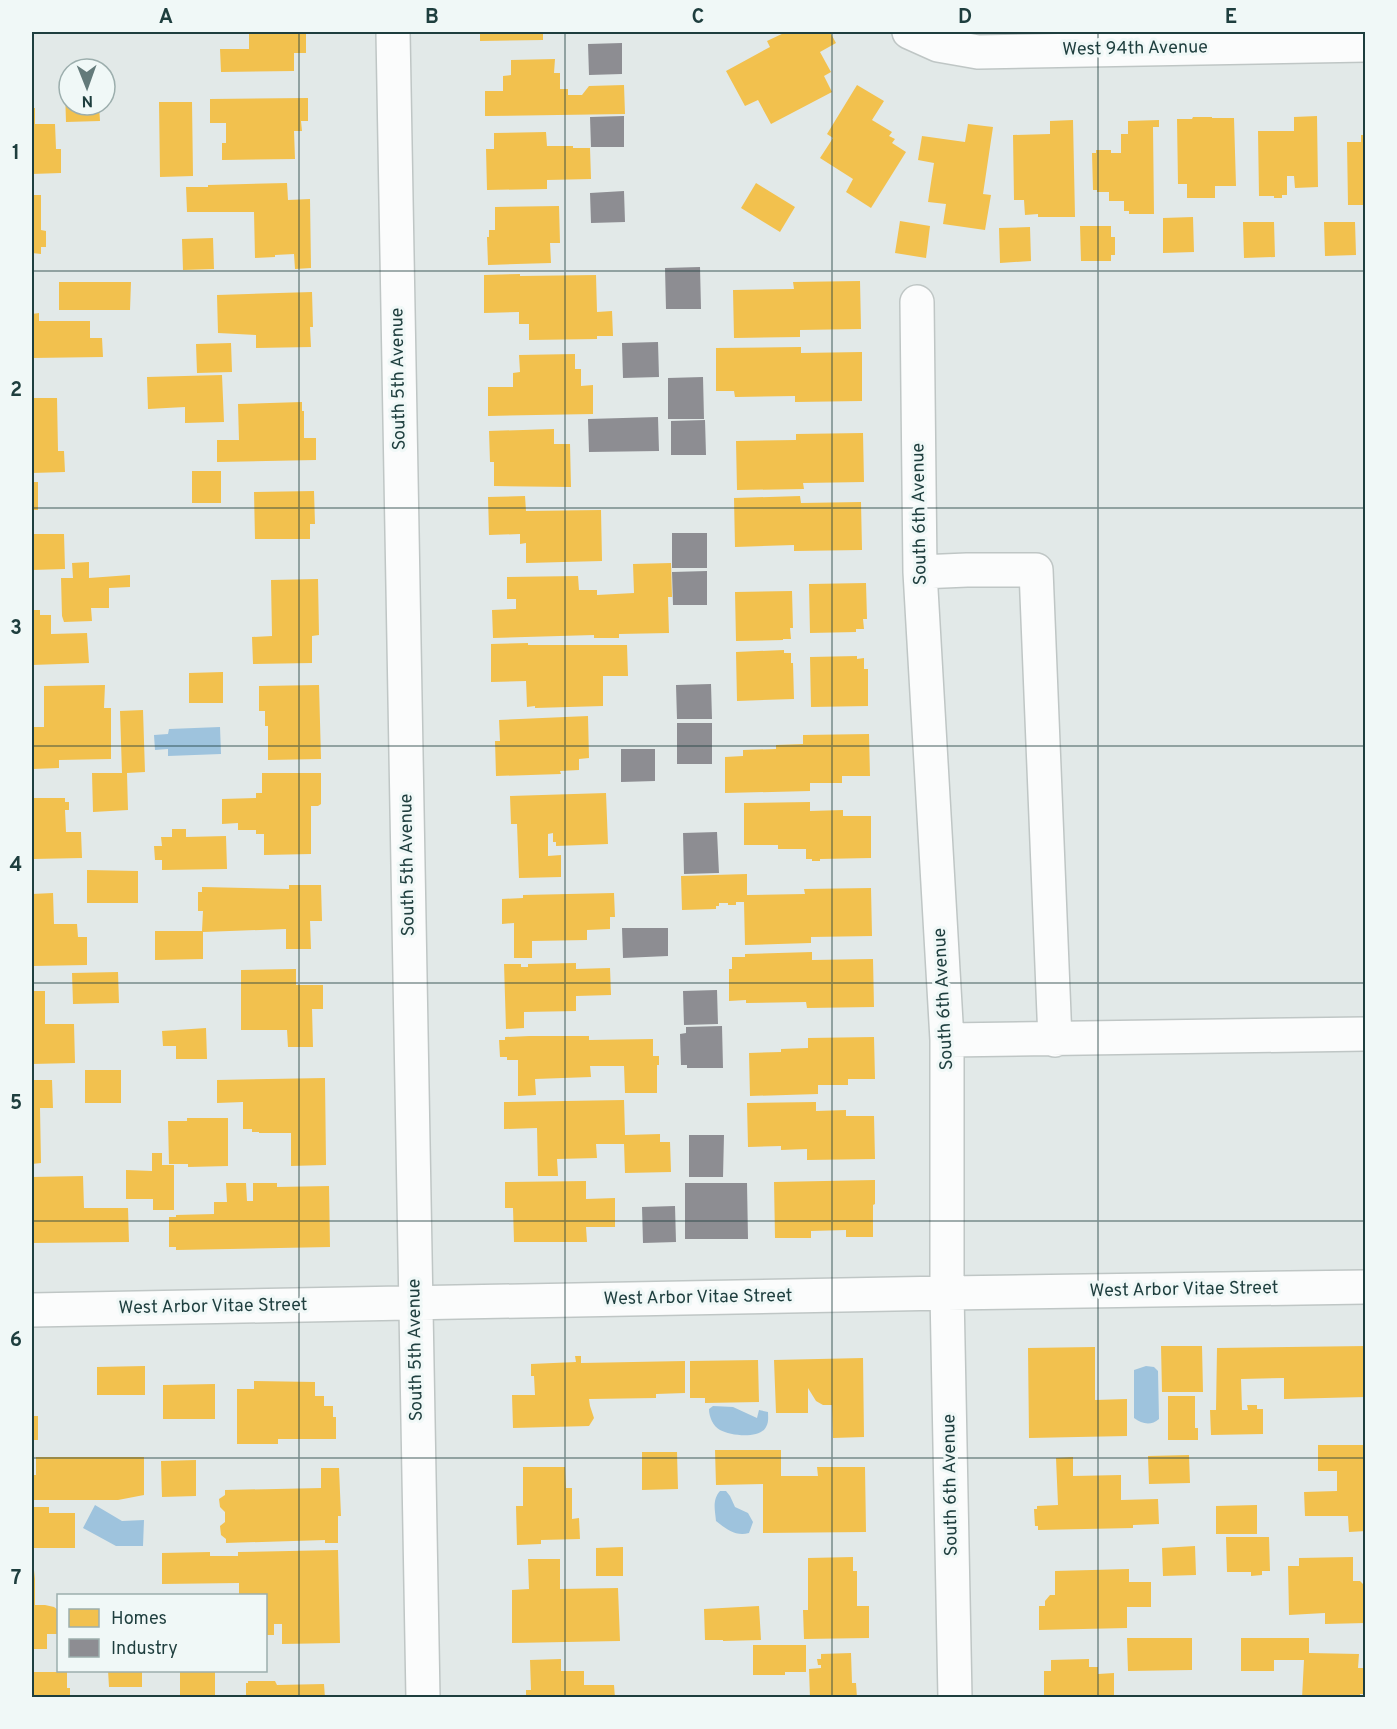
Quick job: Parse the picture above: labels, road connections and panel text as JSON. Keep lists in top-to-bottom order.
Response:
{
  "streets": {
    "street": [
      "West 94th Avenue",
      "South 5th Avenue",
      "South 6th Avenue",
      "West Arbor Vitae Street"
    ]
  },
  "crossings": [
    ["South 5th Avenue", "West Arbor Vitae Street"],
    ["South 6th Avenue", "West Arbor Vitae Street"]
  ],
  "legend": ["Homes", "Industry"],
  "north": "bottom",
  "grid": {
    "columns": [
      "A",
      "B",
      "C",
      "D",
      "E"
    ],
    "rows": [
      "1",
      "2",
      "3",
      "4",
      "5",
      "6",
      "7"
    ]
  }
}
